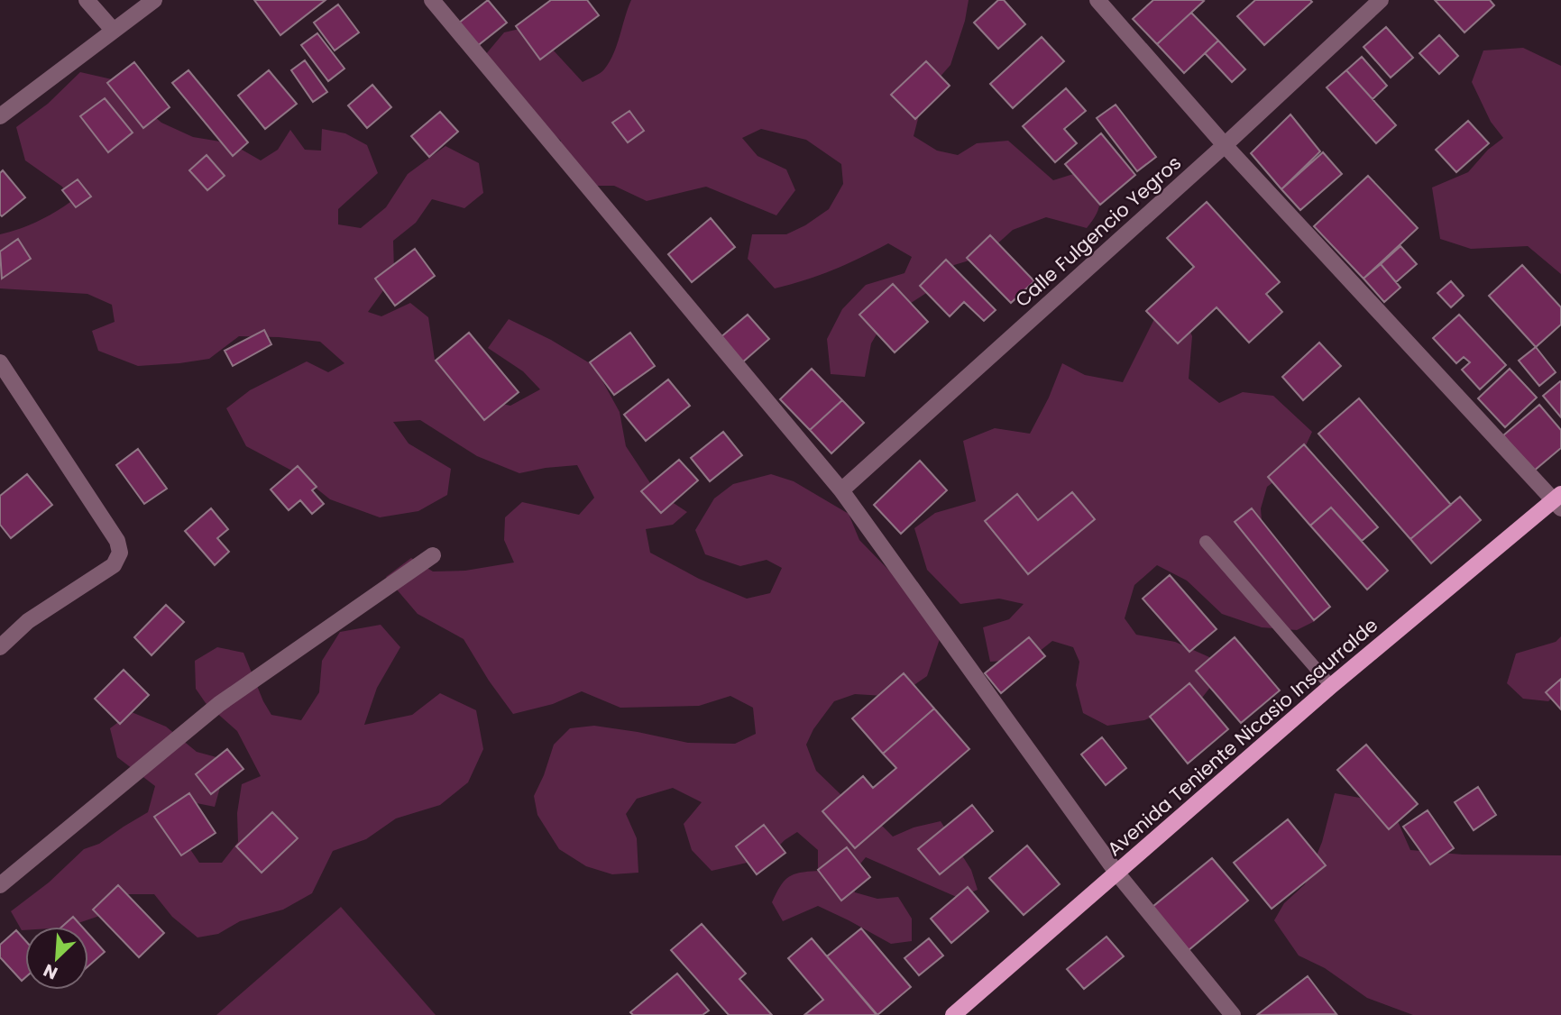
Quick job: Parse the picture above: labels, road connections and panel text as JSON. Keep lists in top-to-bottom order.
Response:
{
  "streets": {
    "main road": ["Avenida Teniente Nicasio Insaurralde"],
    "street": ["Calle Fulgencio Yegros"]
  },
  "north": "bottom left"
}
